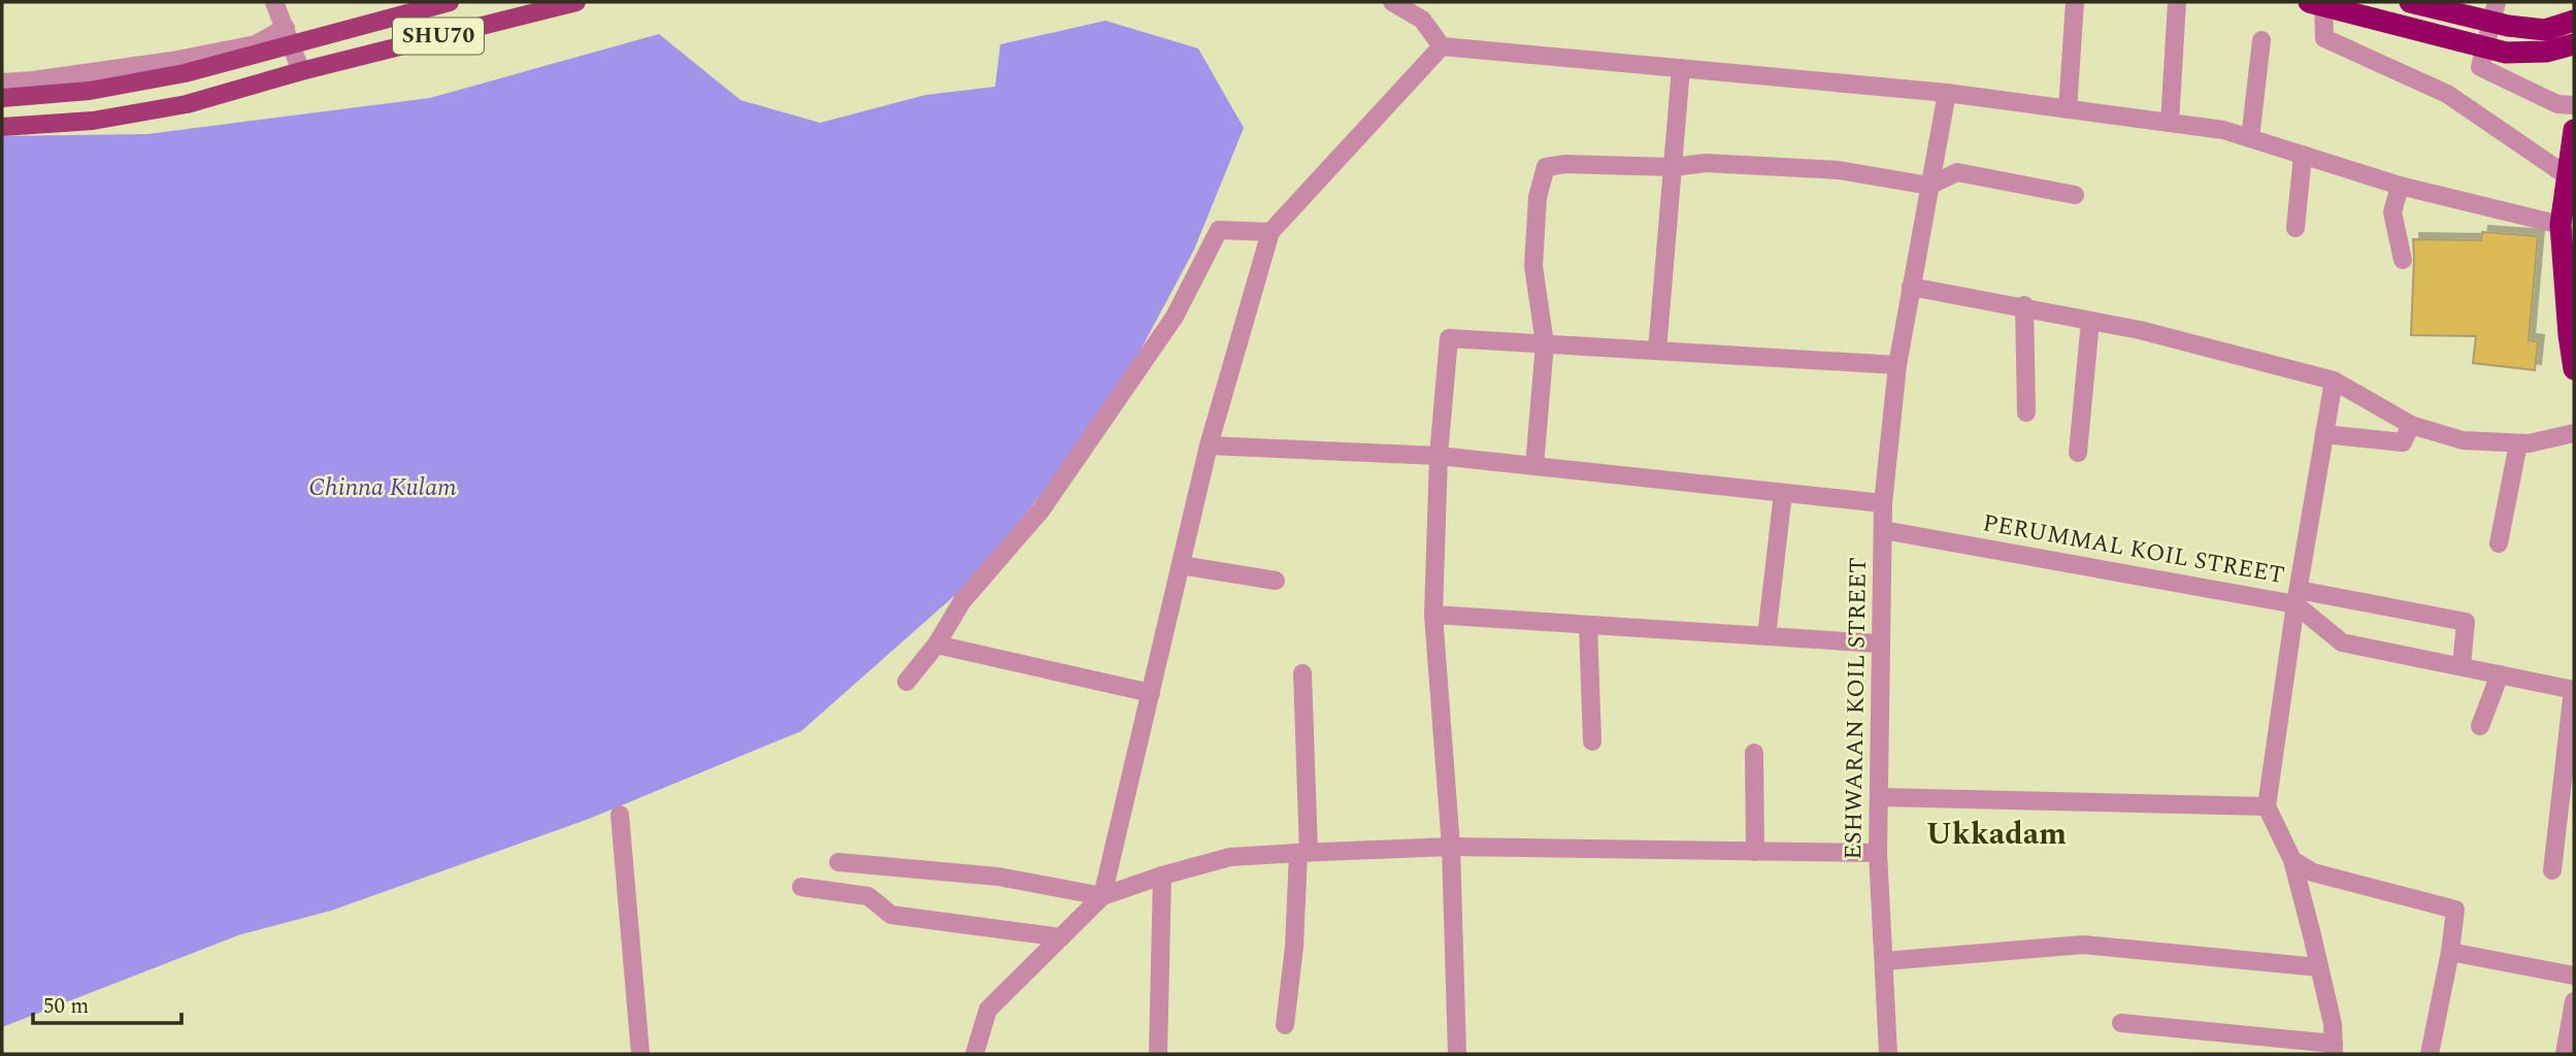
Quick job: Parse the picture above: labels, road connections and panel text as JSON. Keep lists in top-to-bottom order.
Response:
{
  "streets": {
    "main road": ["SHU70"],
    "street": ["PERUMMAL KOIL STREET", "ESHWARAN KOIL STREET"]
  },
  "crossings": [
    ["PERUMMAL KOIL STREET", "ESHWARAN KOIL STREET"]
  ],
  "districts": ["Ukkadam"],
  "water": ["Chinna Kulam"],
  "scale_bar": "50 m"
}
